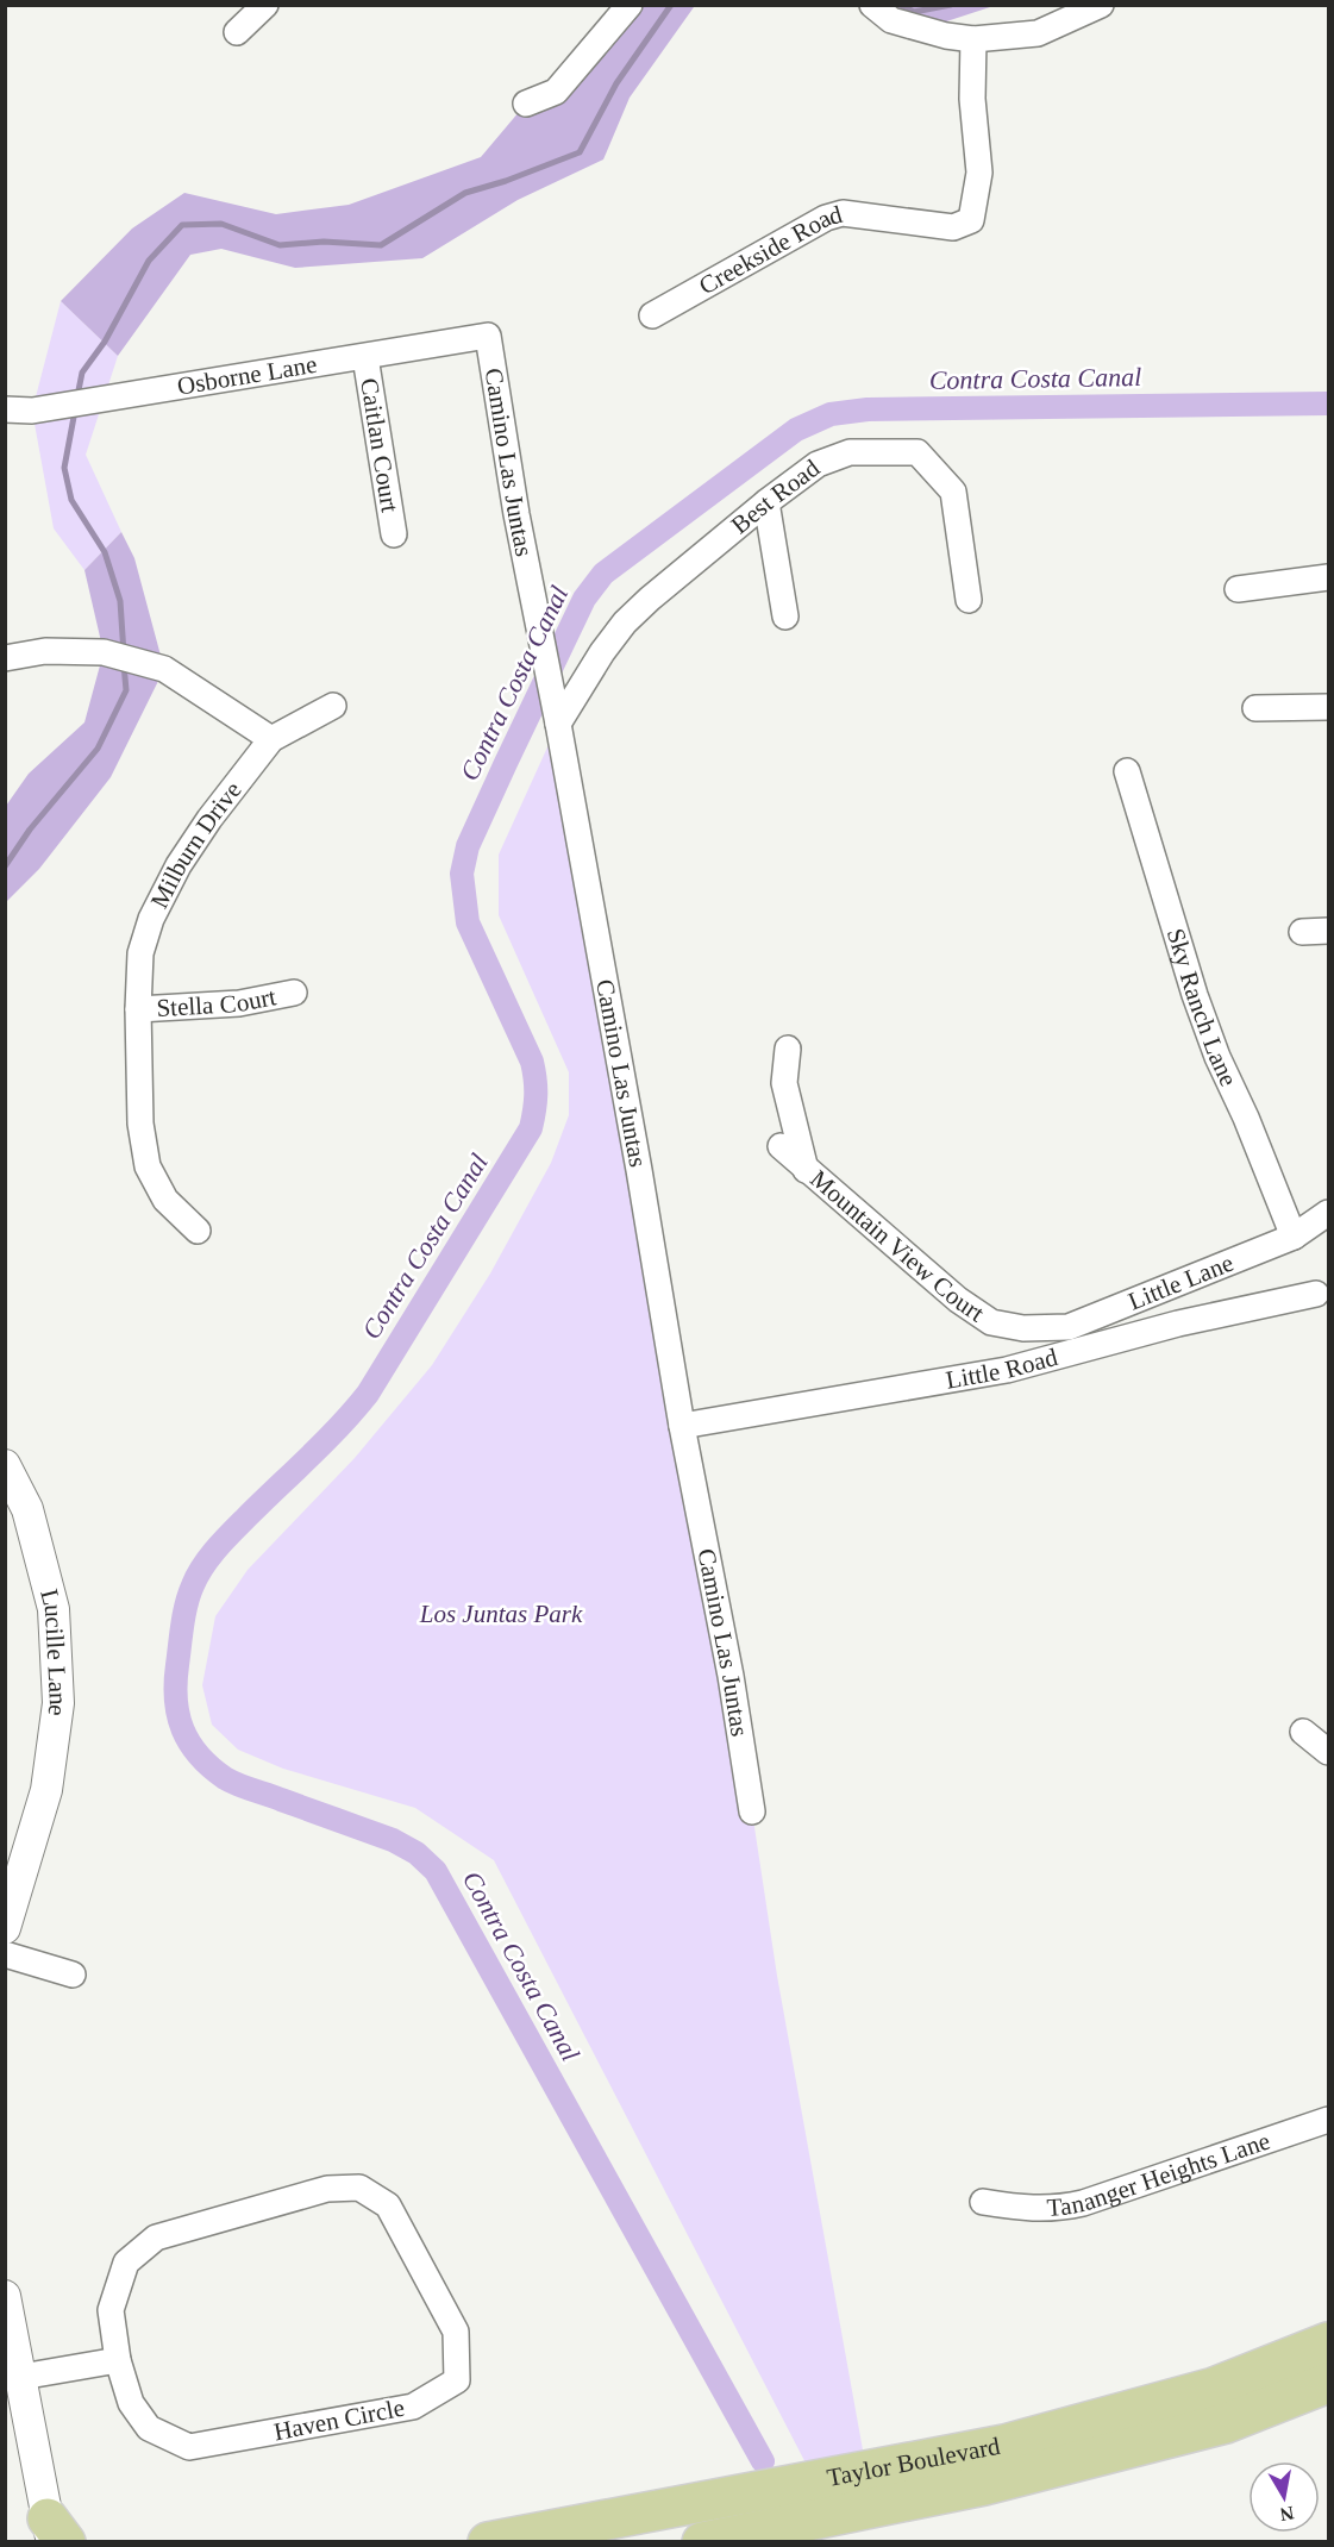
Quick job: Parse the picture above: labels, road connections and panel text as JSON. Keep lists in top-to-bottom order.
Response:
{
  "streets": {
    "main road": ["Taylor Boulevard"],
    "street": [
      "Creekside Road",
      "Osborne Lane",
      "Caitlan Court",
      "Camino Las Juntas",
      "Best Road",
      "Milburn Drive",
      "Stella Court",
      "Sky Ranch Lane",
      "Mountain View Court",
      "Little Lane",
      "Little Road",
      "Lucille Lane",
      "Tananger Heights Lane",
      "Haven Circle"
    ]
  },
  "crossings": [
    ["Osborne Lane", "Caitlan Court"],
    ["Osborne Lane", "Camino Las Juntas"],
    ["Camino Las Juntas", "Best Road"],
    ["Camino Las Juntas", "Little Road"],
    ["Milburn Drive", "Stella Court"],
    ["Sky Ranch Lane", "Little Lane"],
    ["Mountain View Court", "Little Lane"]
  ],
  "water": ["Contra Costa Canal"],
  "parks": ["Los Juntas Park"],
  "north": "bottom"
}
